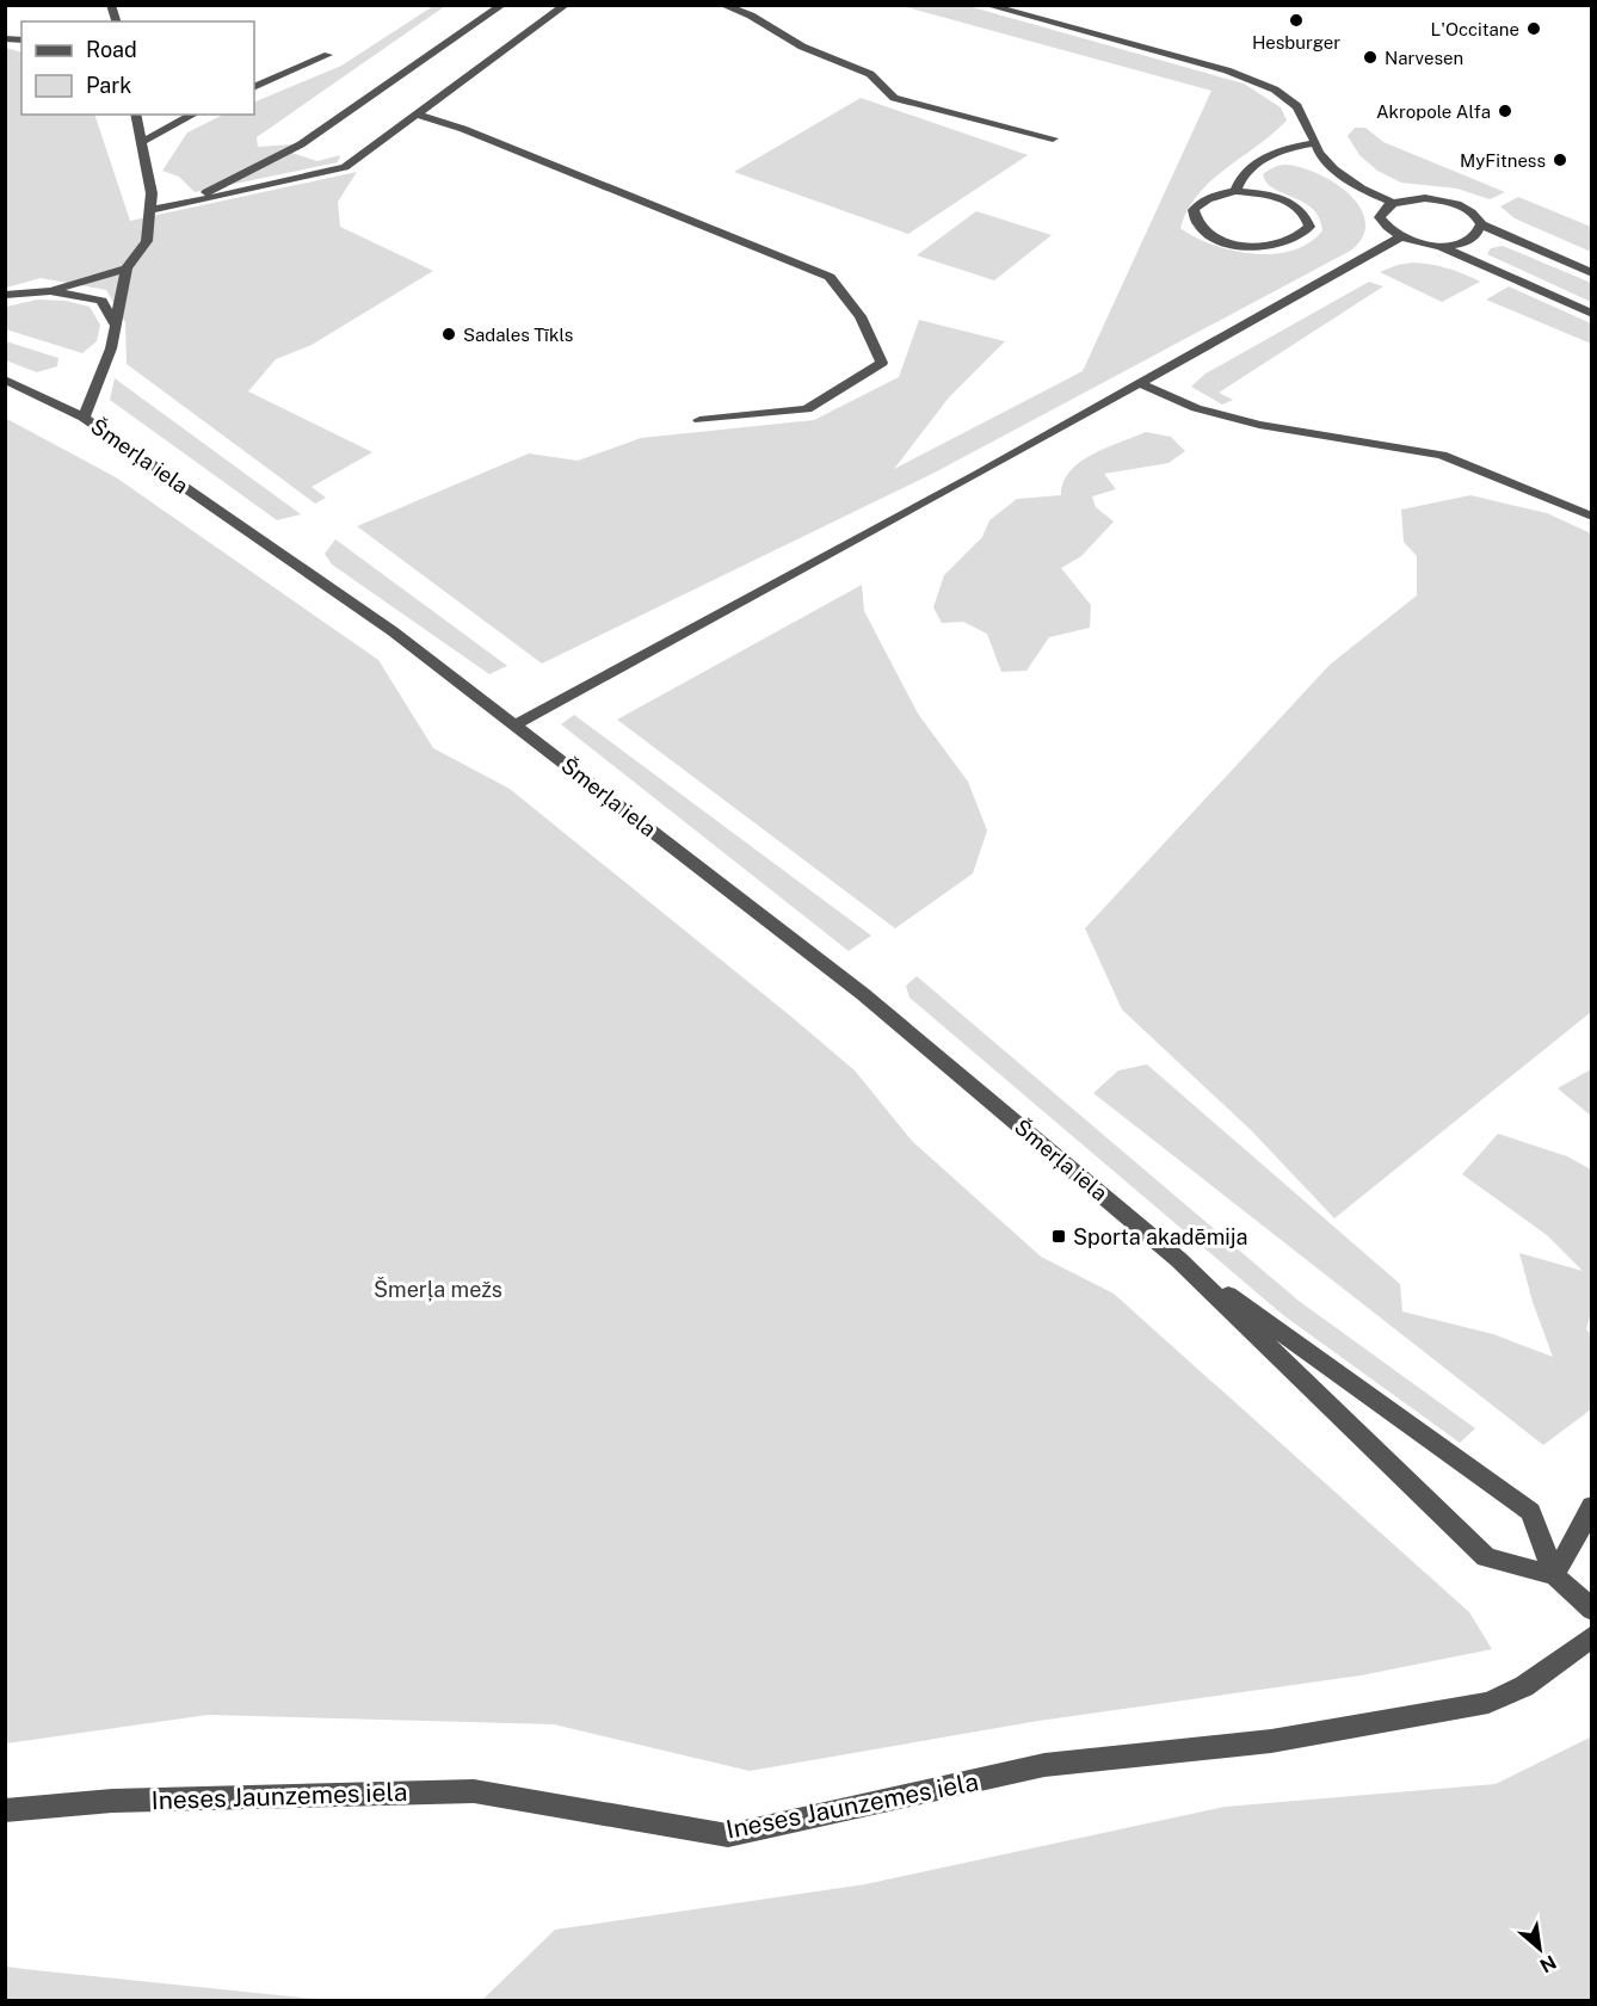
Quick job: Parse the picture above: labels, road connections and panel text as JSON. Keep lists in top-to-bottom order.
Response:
{
  "streets": {
    "street": ["Šmerļa iela", "Ineses Jaunzemes iela"]
  },
  "parks": ["Šmerļa mežs"],
  "places": {
    "other": [
      "Hesburger",
      "L'Occitane",
      "Narvesen",
      "Akropole Alfa",
      "MyFitness",
      "Sadales Tīkls"
    ],
    "transit": ["Sporta akadēmija"]
  },
  "legend": ["Road", "Park"],
  "north": "bottom right"
}
